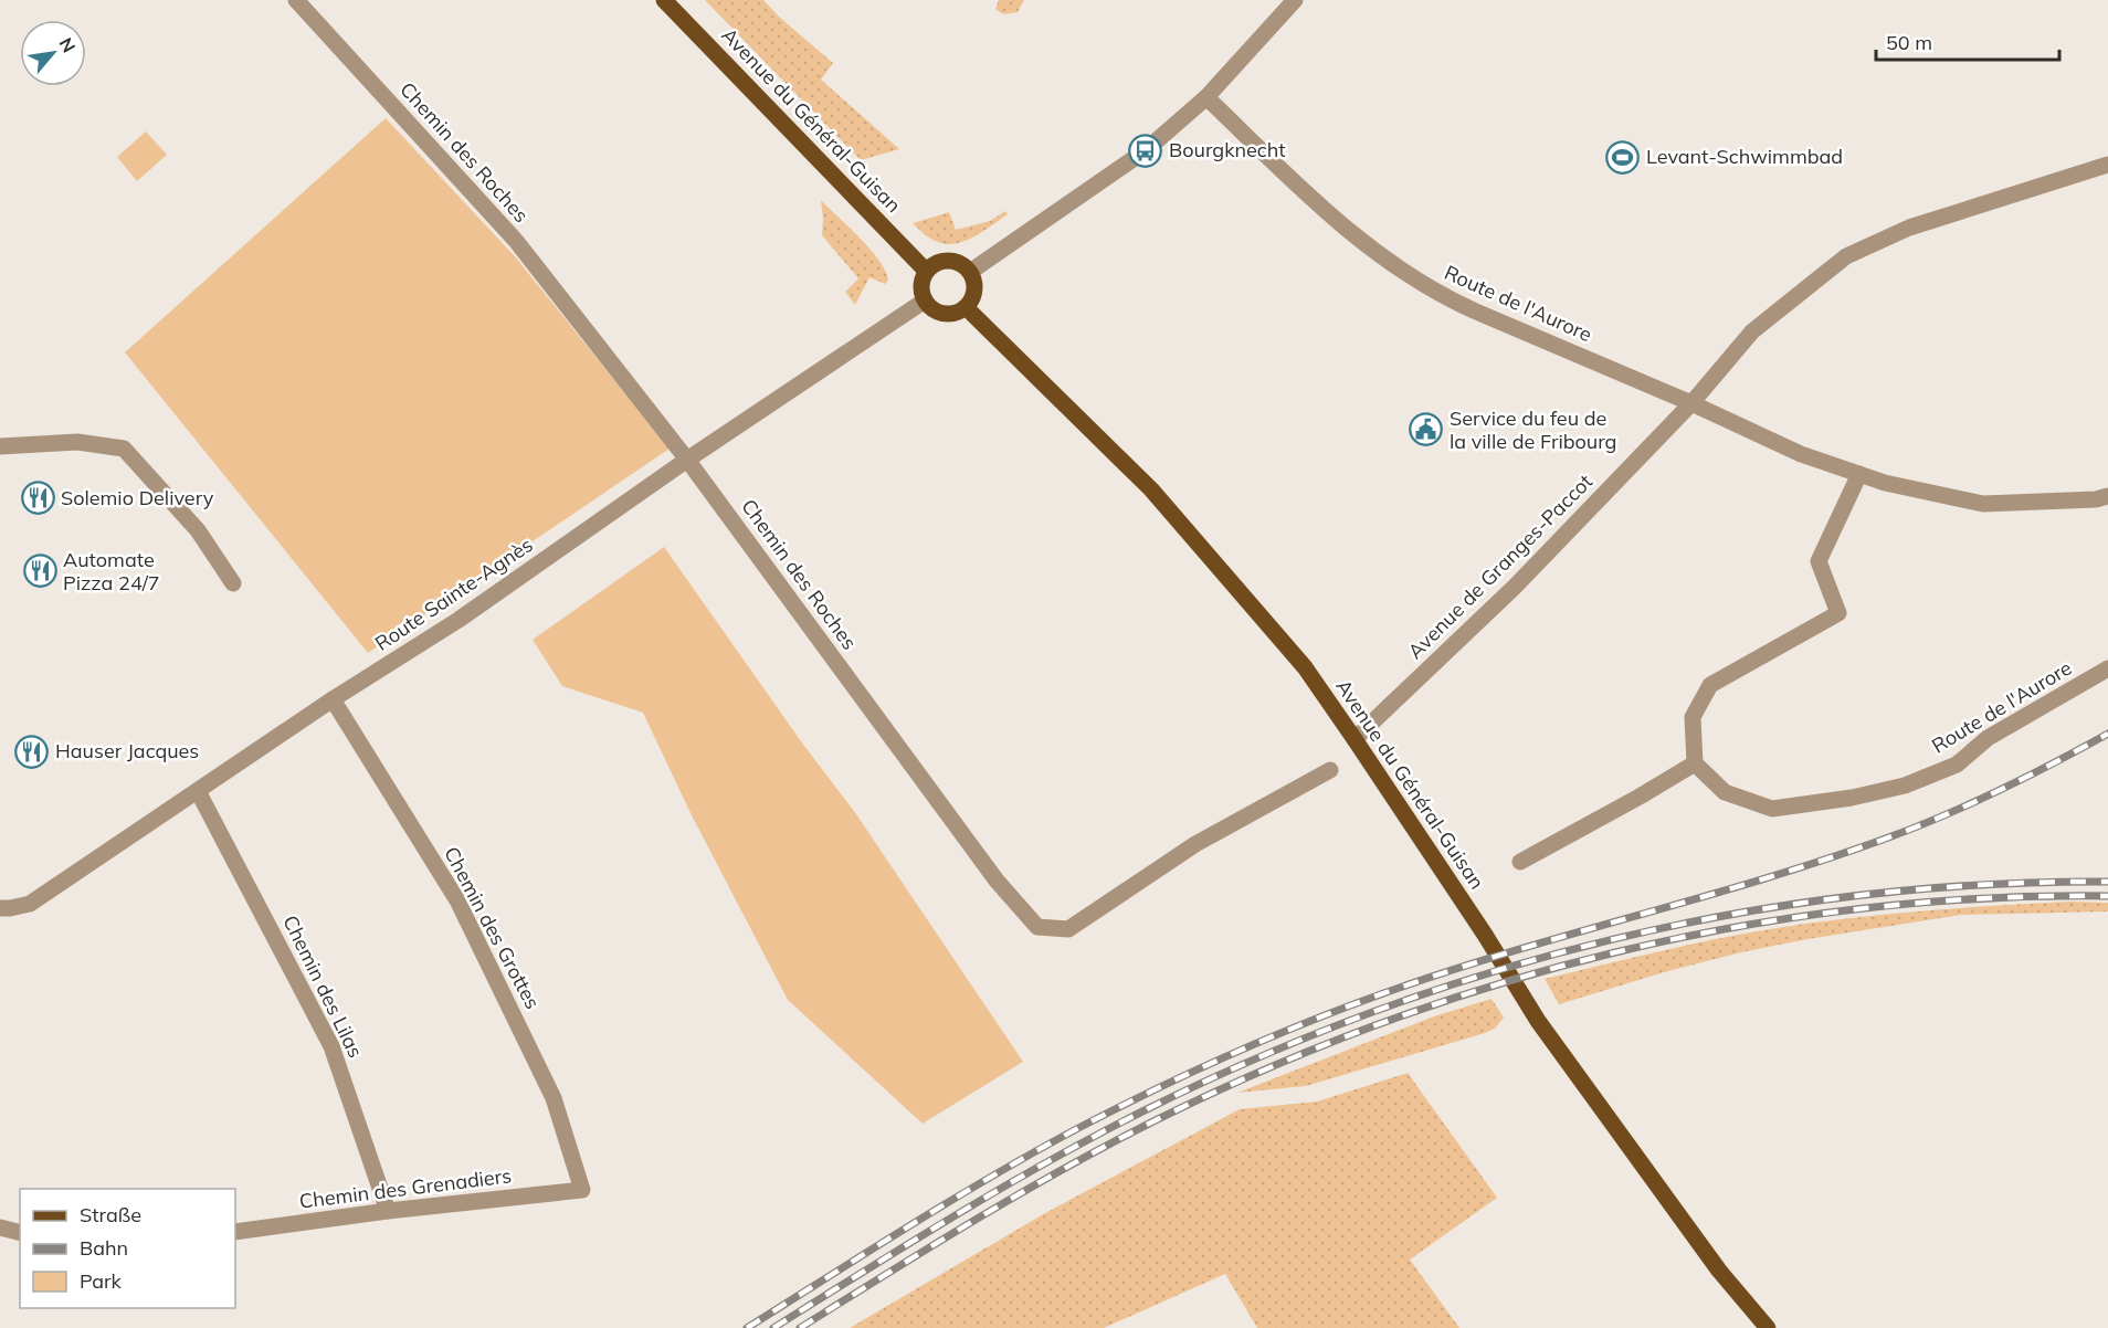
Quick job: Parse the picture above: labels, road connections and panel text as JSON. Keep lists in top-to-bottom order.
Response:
{
  "streets": {
    "main road": ["Avenue du Général-Guisan"],
    "street": [
      "Chemin des Roches",
      "Route de l'Aurore",
      "Avenue de Granges-Paccot",
      "Route Sainte-Agnès",
      "Chemin des Grottes",
      "Chemin des Lilas",
      "Chemin des Grenadiers"
    ]
  },
  "crossings": [
    ["Avenue du Général-Guisan", "Avenue de Granges-Paccot"],
    ["Avenue du Général-Guisan", "Route Sainte-Agnès"],
    ["Chemin des Roches", "Route Sainte-Agnès"],
    ["Route de l'Aurore", "Avenue de Granges-Paccot"],
    ["Route Sainte-Agnès", "Chemin des Grottes"],
    ["Route Sainte-Agnès", "Chemin des Lilas"],
    ["Chemin des Grottes", "Chemin des Grenadiers"],
    ["Chemin des Lilas", "Chemin des Grenadiers"]
  ],
  "places": {
    "bus stop": ["Bourgknecht"],
    "sports": ["Levant-Schwimmbad"],
    "public building": ["Service du feu de la ville de Fribourg"],
    "restaurant": ["Solemio Delivery", "Automate Pizza 24/7", "Hauser Jacques"]
  },
  "legend": ["Straße", "Bahn", "Park"],
  "scale_bar": "50 m",
  "north": "top right"
}
